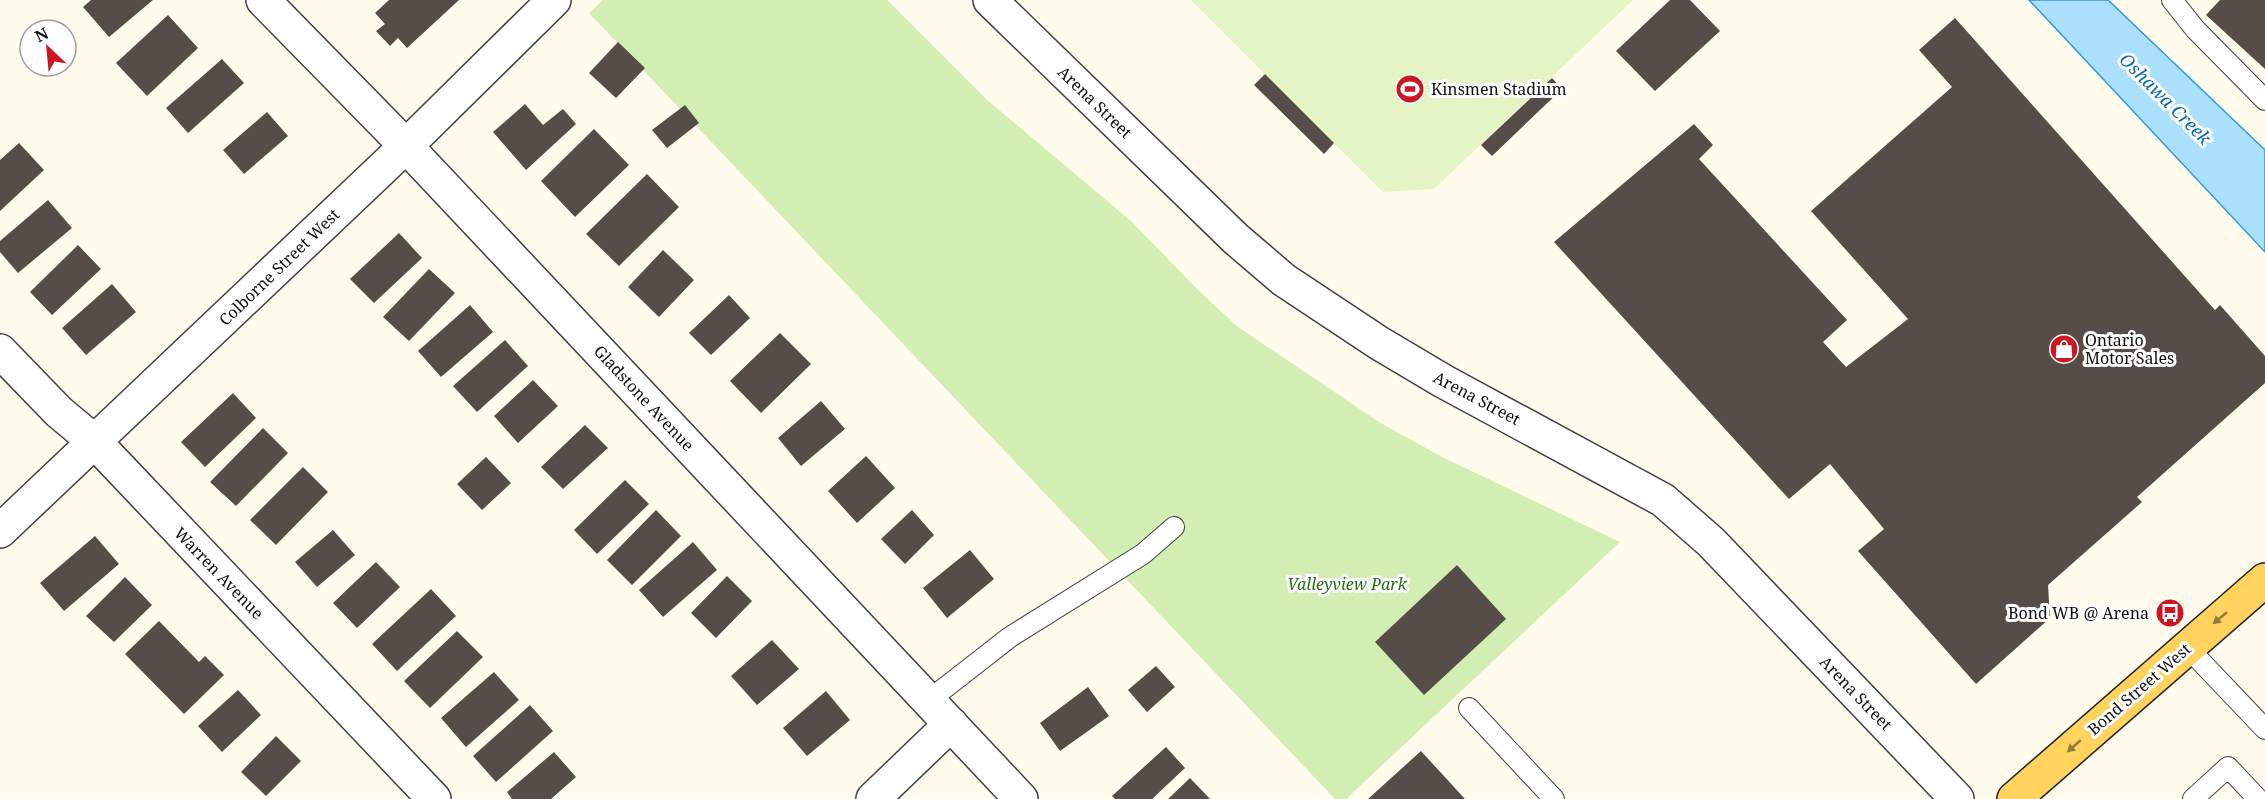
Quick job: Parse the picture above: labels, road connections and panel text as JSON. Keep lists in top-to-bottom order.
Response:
{
  "streets": {
    "main road": ["Bond Street West"],
    "street": [
      "Arena Street",
      "Colborne Street West",
      "Gladstone Avenue",
      "Warren Avenue"
    ]
  },
  "crossings": [
    ["Colborne Street West", "Gladstone Avenue"],
    ["Colborne Street West", "Warren Avenue"]
  ],
  "one_way": ["Bond Street West"],
  "water": ["Oshawa Creek"],
  "parks": ["Valleyview Park"],
  "places": {
    "sports": ["Kinsmen Stadium"],
    "shop": ["Ontario Motor Sales"],
    "bus stop": ["Bond WB @ Arena"]
  },
  "north": "top left"
}
